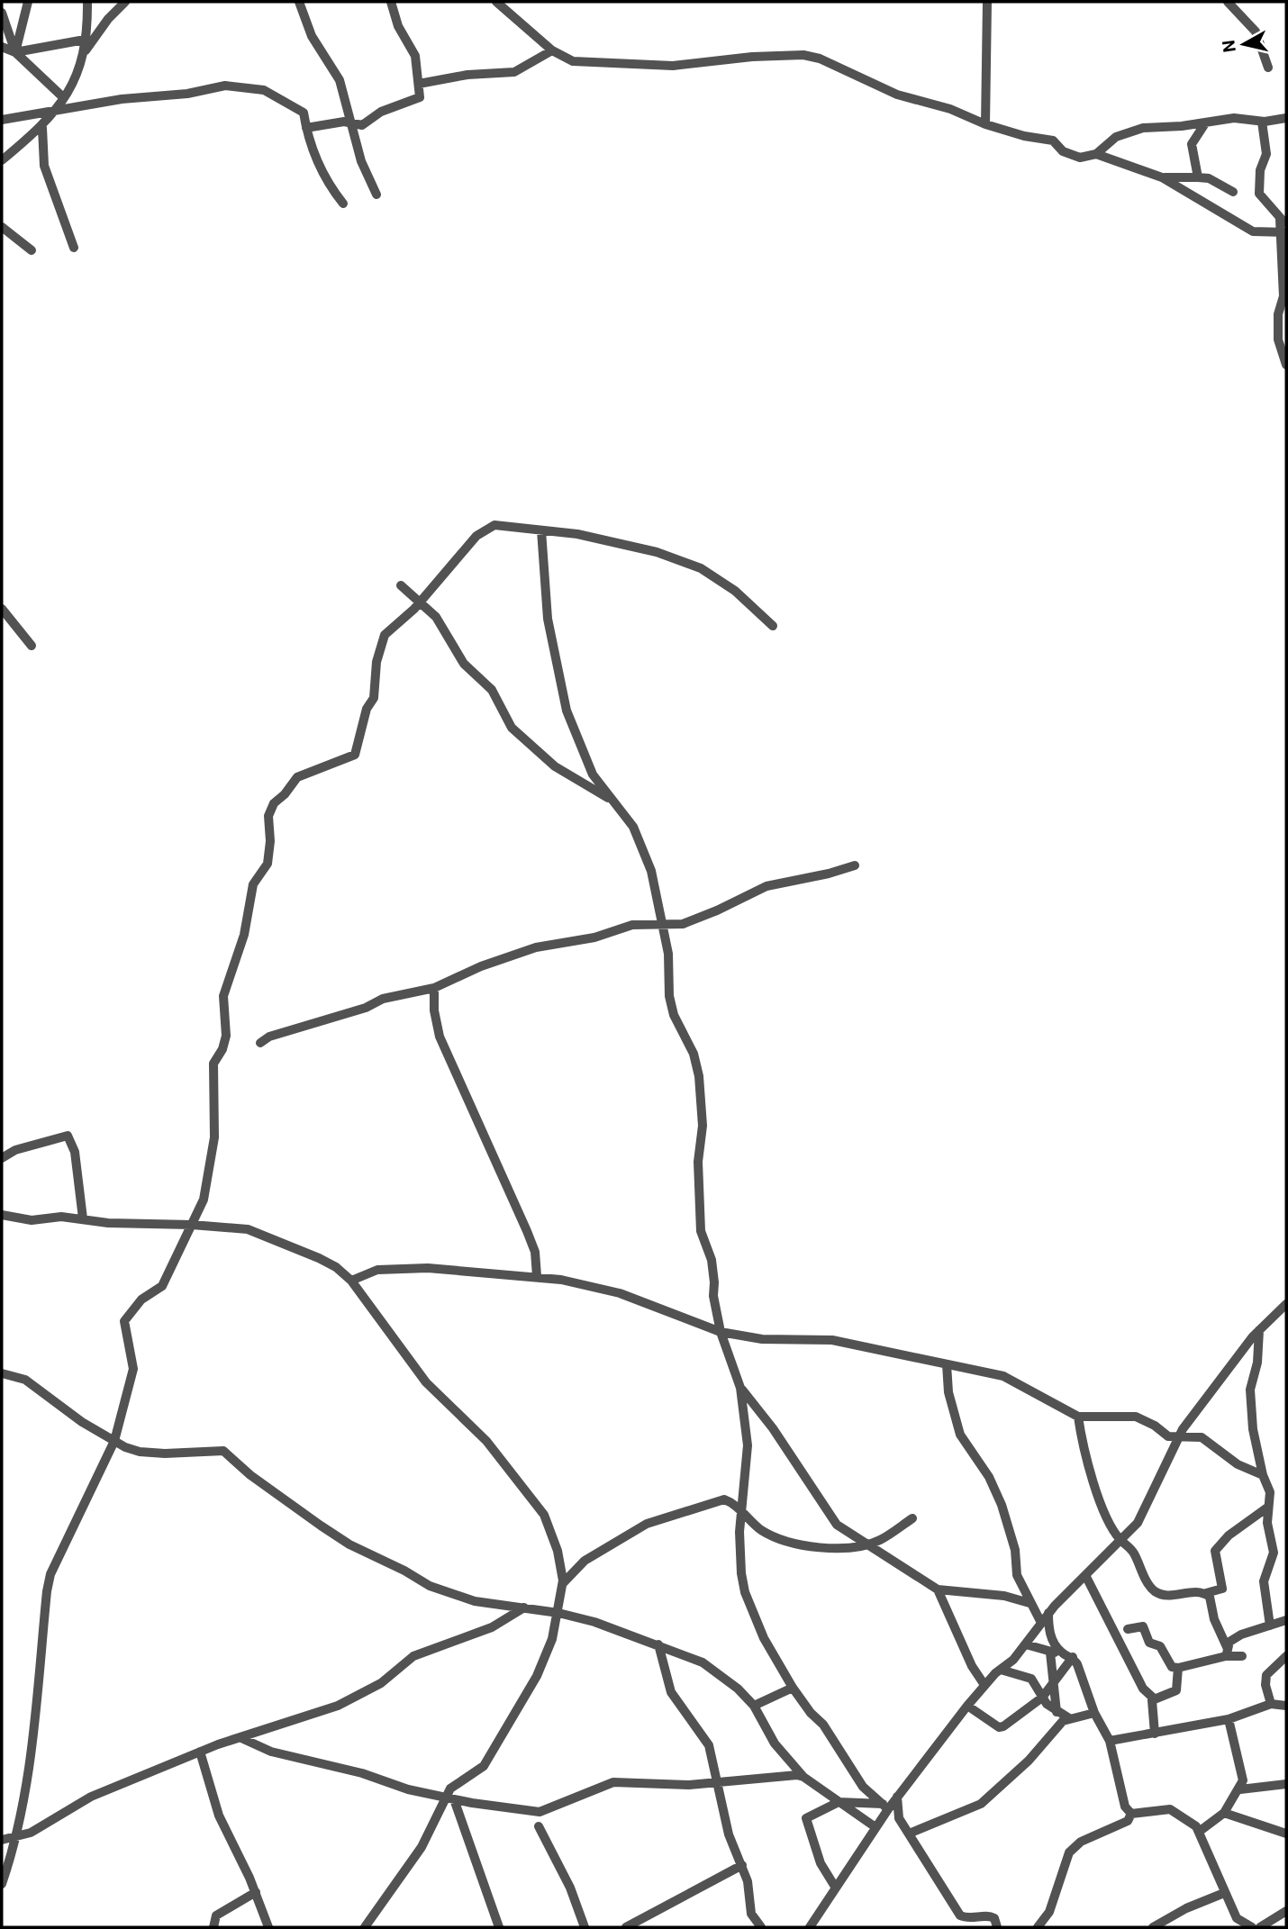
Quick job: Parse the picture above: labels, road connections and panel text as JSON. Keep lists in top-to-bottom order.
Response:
{
  "north": "left"
}
